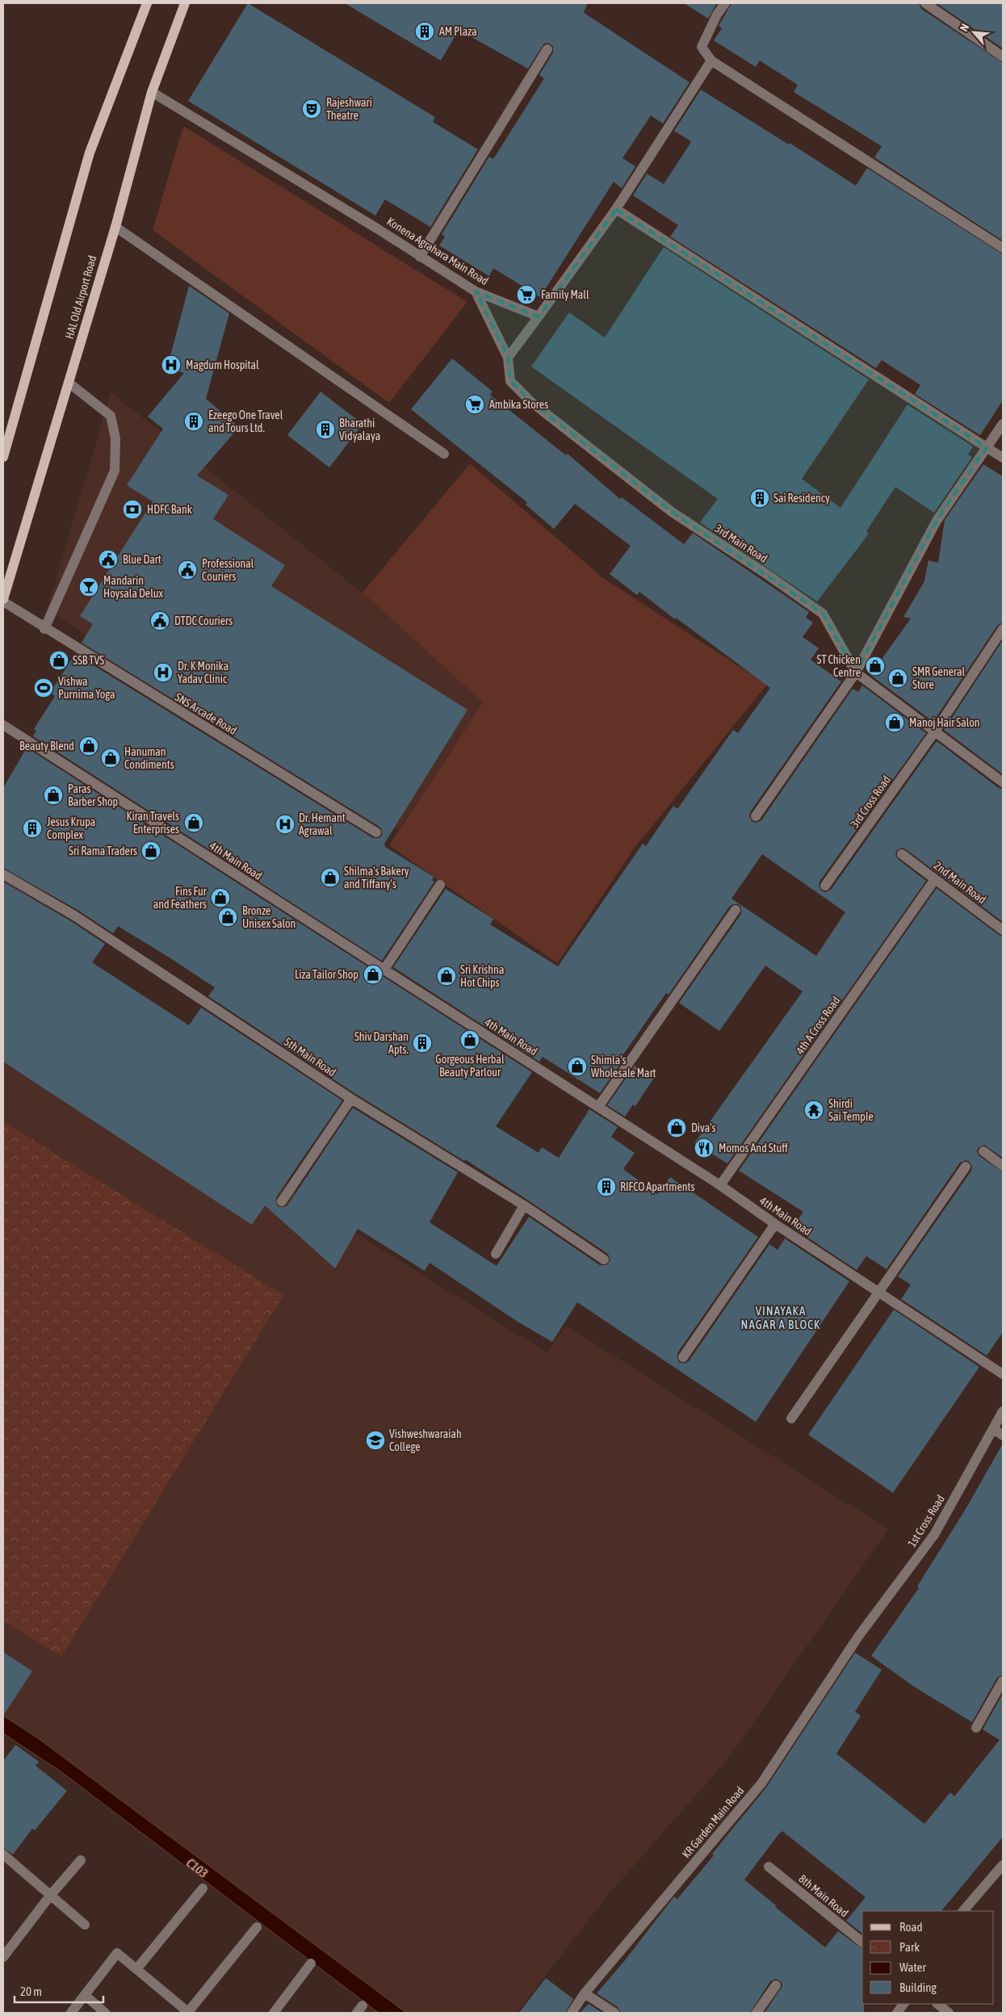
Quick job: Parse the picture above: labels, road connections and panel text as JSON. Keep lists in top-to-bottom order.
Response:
{
  "streets": {
    "main road": ["HAL Old Airport Road"],
    "street": [
      "Konena Agrahara Main Road",
      "3rd Main Road",
      "SNS Arcade Road",
      "3rd Cross Road",
      "4th Main Road",
      "2nd Main Road",
      "4th A Cross Road",
      "5th Main Road",
      "1st Cross Road",
      "KR Garden Main Road",
      "8th Main Road"
    ]
  },
  "crossings": [
    ["Konena Agrahara Main Road", "HAL Old Airport Road"],
    ["HAL Old Airport Road", "SNS Arcade Road"],
    ["3rd Main Road", "3rd Cross Road"],
    ["4th Main Road", "4th A Cross Road"],
    ["2nd Main Road", "4th A Cross Road"],
    ["1st Cross Road", "KR Garden Main Road"]
  ],
  "districts": ["VINAYAKA NAGAR A BLOCK"],
  "water": ["C103"],
  "places": {
    "building": [
      "AM Plaza",
      "Ezeego One Travel and Tours Ltd.",
      "Bharathi Vidyalaya",
      "Sai Residency",
      "Jesus Krupa Complex",
      "Shiv Darshan Apts.",
      "RIFCO Apartments"
    ],
    "theatre": ["Rajeshwari Theatre"],
    "supermarket": ["Family Mall", "Ambika Stores"],
    "hospital": ["Magdum Hospital", "Dr. K Monika Yadav Clinic", "Dr. Hemant Agrawal"],
    "bank": ["HDFC Bank"],
    "public building": ["Blue Dart", "Professional Couriers", "DTDC Couriers"],
    "bar": ["Mandarin Hoysala Delux"],
    "shop": [
      "SSB TVS",
      "ST Chicken Centre",
      "SMR General Store",
      "Manoj Hair Salon",
      "Beauty Blend",
      "Hanuman Condiments",
      "Paras Barber Shop",
      "Kiran Travels Enterprises",
      "Sri Rama Traders",
      "Shilma's Bakery and Tiffany's",
      "Fins Fur and Feathers",
      "Bronze Unisex Salon",
      "Liza Tailor Shop",
      "Sri Krishna Hot Chips",
      "Gorgeous Herbal Beauty Parlour",
      "Shimla's Wholesale Mart",
      "Diva's"
    ],
    "sports": ["Vishwa Purnima Yoga"],
    "temple": ["Shirdi Sai Temple"],
    "restaurant": ["Momos And Stuff"],
    "school or university": ["Vishweshwaraiah College"]
  },
  "legend": [
    "Road",
    "Park",
    "Water",
    "Building"
  ],
  "scale_bar": "20 m",
  "north": "top left"
}
